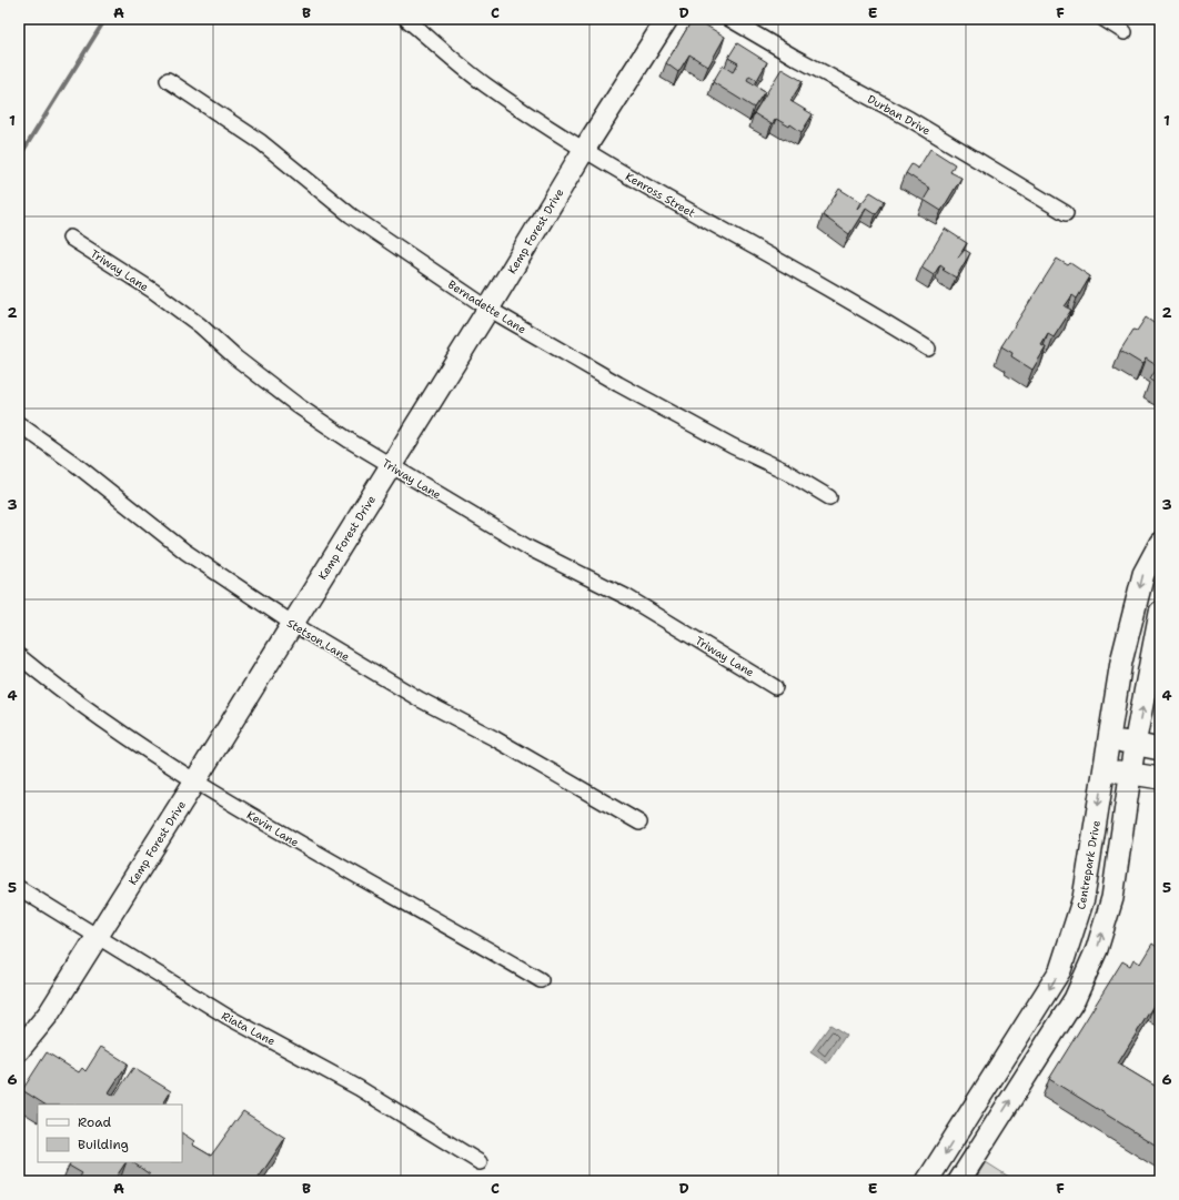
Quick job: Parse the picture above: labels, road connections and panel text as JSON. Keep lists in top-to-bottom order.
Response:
{
  "streets": {
    "street": [
      "Durban Drive",
      "Kenross Street",
      "Kemp Forest Drive",
      "Triway Lane",
      "Bernadette Lane",
      "Stetson Lane",
      "Kevin Lane",
      "Centrepark Drive",
      "Riata Lane"
    ]
  },
  "crossings": [
    ["Kenross Street", "Kemp Forest Drive"],
    ["Kemp Forest Drive", "Triway Lane"],
    ["Kemp Forest Drive", "Bernadette Lane"],
    ["Kemp Forest Drive", "Stetson Lane"],
    ["Kemp Forest Drive", "Kevin Lane"],
    ["Kemp Forest Drive", "Riata Lane"]
  ],
  "legend": ["Road", "Building"],
  "grid": {
    "columns": [
      "A",
      "B",
      "C",
      "D",
      "E",
      "F"
    ],
    "rows": [
      "1",
      "2",
      "3",
      "4",
      "5",
      "6"
    ]
  }
}
